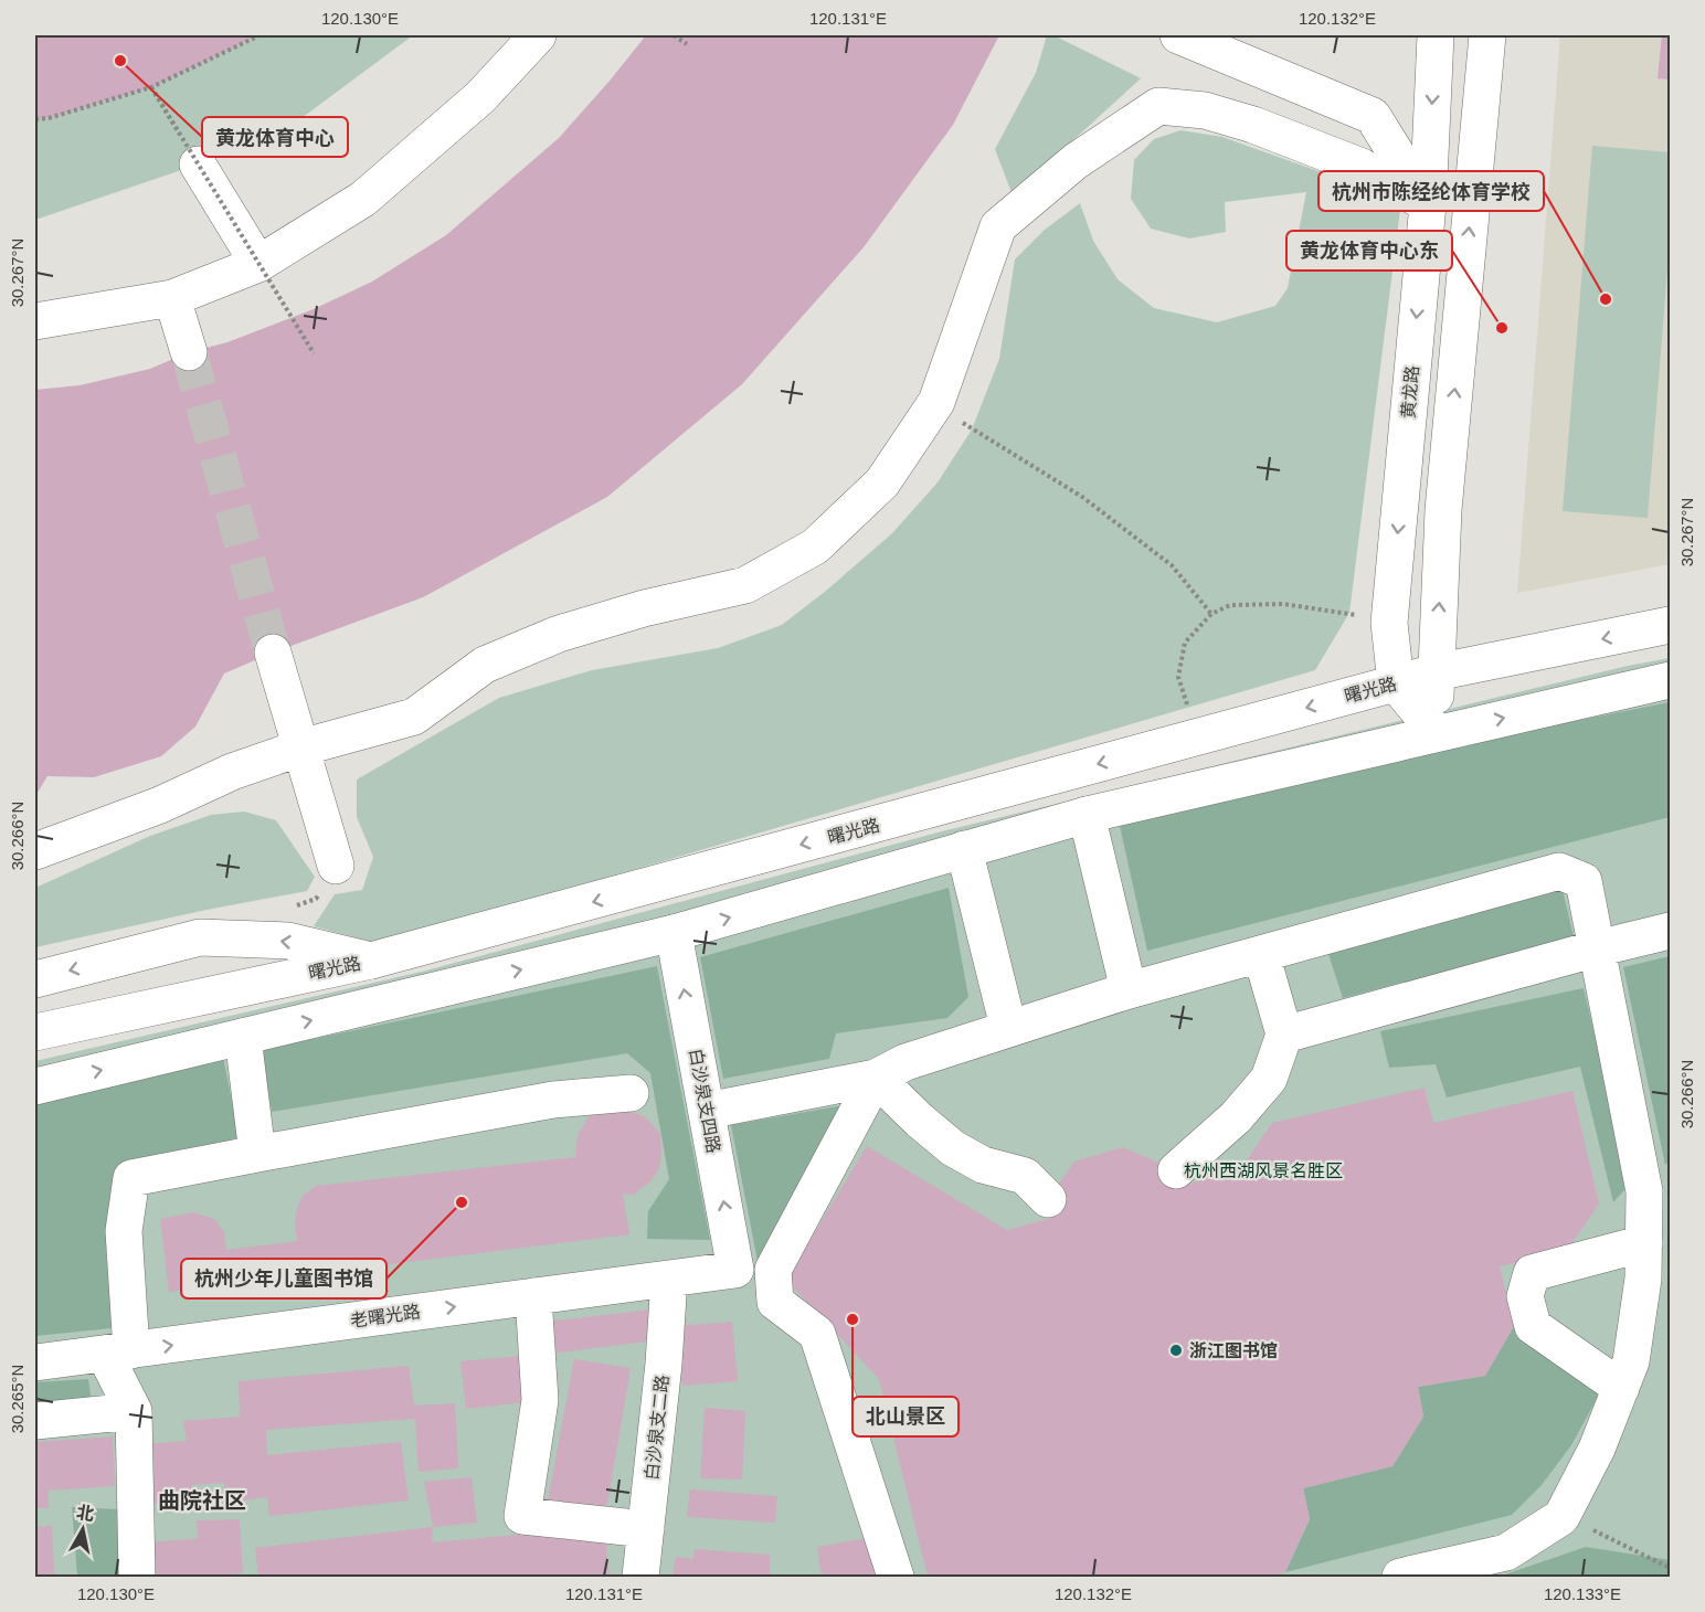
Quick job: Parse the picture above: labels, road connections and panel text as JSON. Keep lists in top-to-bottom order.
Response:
{
  "streets": {
    "main road": [
      "黄龙路",
      "曙光路",
      "白沙泉支四路",
      "老曙光路",
      "白沙泉支二路"
    ]
  },
  "crossings": [
    ["黄龙路", "曙光路"],
    ["白沙泉支四路", "老曙光路"],
    ["老曙光路", "白沙泉支二路"]
  ],
  "districts": ["曲院社区"],
  "parks": ["杭州西湖风景名胜区"],
  "places": [
    "黄龙体育中心",
    "杭州市陈经纶体育学校",
    "黄龙体育中心东",
    "杭州少年儿童图书馆",
    "北山景区",
    "浙江图书馆"
  ],
  "north": "top",
  "coordinates": [
    "120.130°E",
    "120.131°E",
    "120.132°E",
    "30.267°N",
    "30.266°N",
    "30.265°N",
    "120.133°E"
  ]
}
